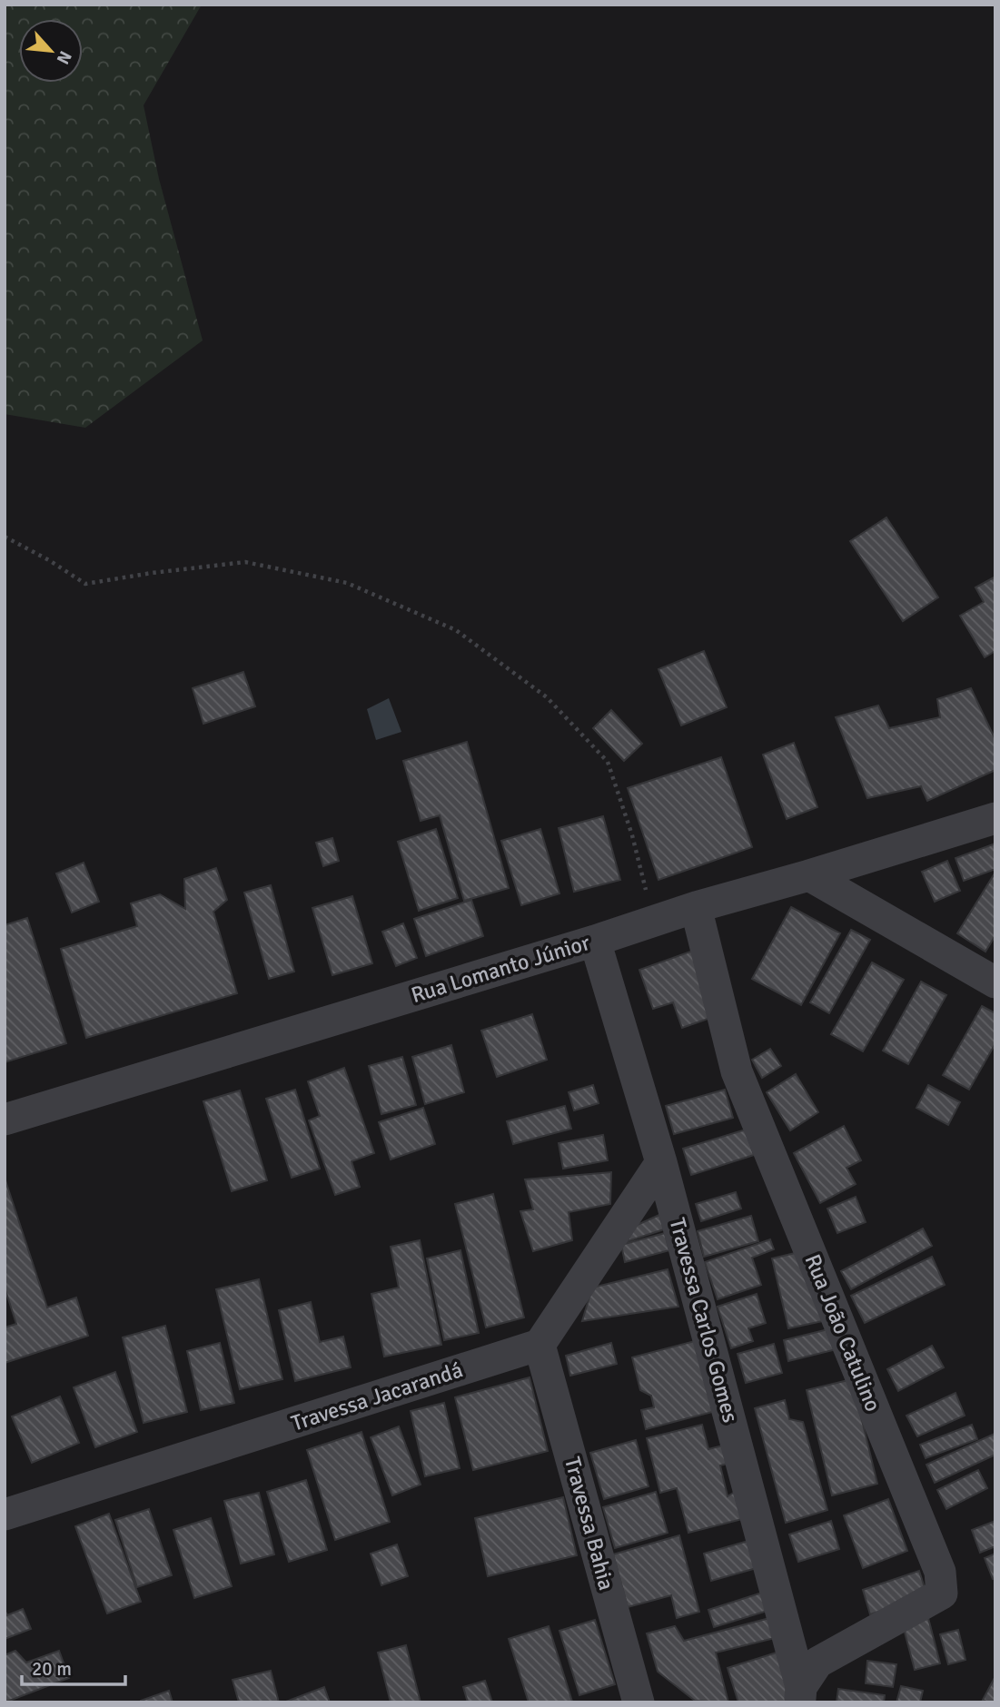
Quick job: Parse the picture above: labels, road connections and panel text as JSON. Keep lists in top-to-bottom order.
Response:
{
  "streets": {
    "street": [
      "Rua Lomanto Júnior",
      "Travessa Carlos Gomes",
      "Rua João Catulino",
      "Travessa Jacarandá",
      "Travessa Bahia"
    ]
  },
  "crossings": [
    ["Rua Lomanto Júnior", "Travessa Carlos Gomes"],
    ["Rua Lomanto Júnior", "Rua João Catulino"],
    ["Travessa Carlos Gomes", "Rua João Catulino"],
    ["Travessa Jacarandá", "Travessa Bahia"]
  ],
  "scale_bar": "20 m",
  "north": "bottom right"
}
